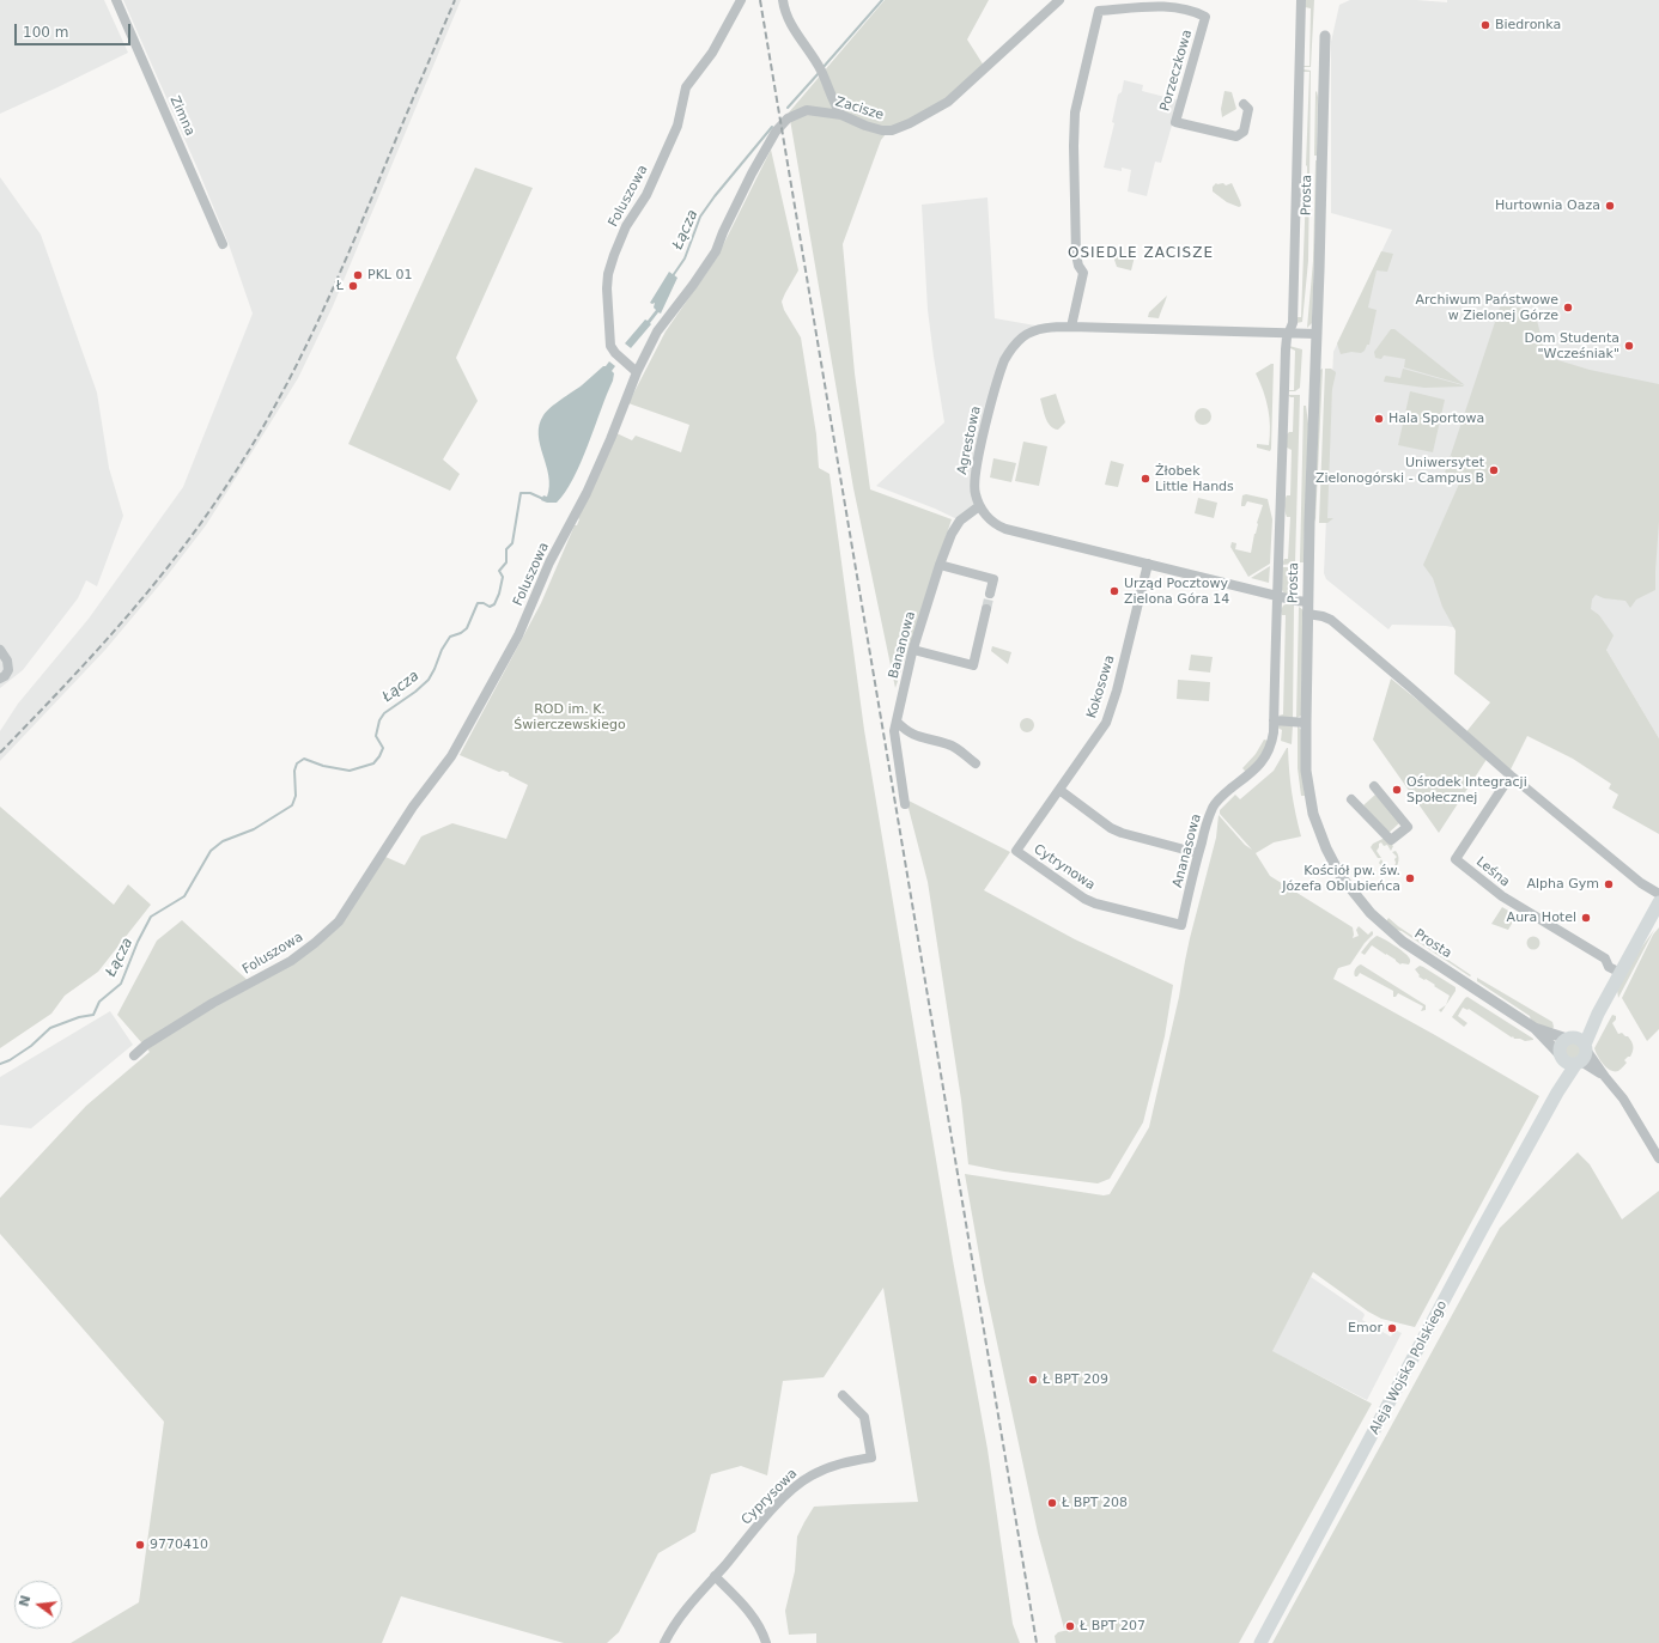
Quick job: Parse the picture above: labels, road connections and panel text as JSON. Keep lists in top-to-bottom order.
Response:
{
  "streets": {
    "main road": ["Aleja Wojska Polskiego"],
    "street": [
      "Porzeczkowa",
      "Zacisze",
      "Zimna",
      "Prosta",
      "Foluszowa",
      "Agrestowa",
      "Bananowa",
      "Kokosowa",
      "Ananasowa",
      "Cytrynowa",
      "Leśna",
      "Cyprysowa"
    ]
  },
  "crossings": [
    ["Porzeczkowa", "Agrestowa"],
    ["Zacisze", "Foluszowa"],
    ["Prosta", "Agrestowa"],
    ["Prosta", "Ananasowa"],
    ["Prosta", "Aleja Wojska Polskiego"],
    ["Agrestowa", "Bananowa"],
    ["Kokosowa", "Cytrynowa"],
    ["Ananasowa", "Cytrynowa"],
    ["Leśna", "Aleja Wojska Polskiego"]
  ],
  "districts": ["OSIEDLE ZACISZE"],
  "water": ["Łącza"],
  "parks": ["ROD im. K. Świerczewskiego"],
  "places": [
    "Biedronka",
    "Hurtownia Oaza",
    "PKL 01",
    "Ł",
    "Archiwum Państwowe w Zielonej Górze",
    "Dom Studenta \"Wcześniak\"",
    "Hala Sportowa",
    "Uniwersytet Zielonogórski - Campus B",
    "Żłobek Little Hands",
    "Urząd Pocztowy Zielona Góra 14",
    "Ośrodek Integracji Społecznej",
    "Kościół pw. św. Józefa Oblubieńca",
    "Alpha Gym",
    "Aura Hotel",
    "Emor",
    "Ł BPT 209",
    "Ł BPT 208",
    "9770410",
    "Ł BPT 207"
  ],
  "scale_bar": "100 m",
  "north": "left"
}
